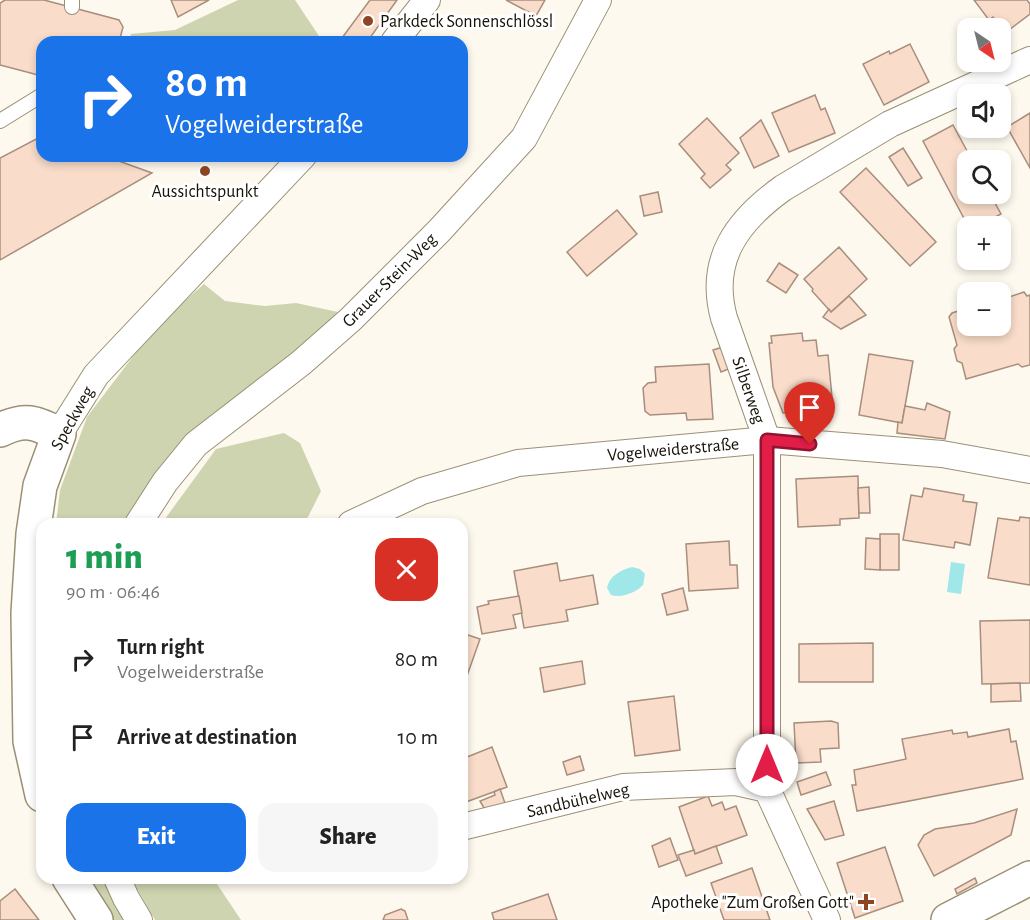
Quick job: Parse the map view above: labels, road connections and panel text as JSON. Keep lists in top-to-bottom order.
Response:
{
  "streets": {
    "street": [
      "Grauer-Stein-Weg",
      "Silberweg",
      "Speckweg",
      "Vogelweiderstraße",
      "Sandbühelweg"
    ]
  },
  "crossings": [
    ["Silberweg", "Vogelweiderstraße"],
    ["Silberweg", "Sandbühelweg"]
  ],
  "places": {
    "other": ["Parkdeck Sonnenschlössl", "Aussichtspunkt"],
    "health": ["Apotheke \"Zum Großen Gott\""]
  },
  "north": "bottom right",
  "page": {
    "map_buttons": ["+", "−"],
    "turn": ["80 m", "Vogelweiderstraße"],
    "heading": ["1 min", "90 m · 06:46"],
    "list": [
      {
        "name": "Turn right",
        "note": "Vogelweiderstraße",
        "value": "80 m"
      },
      {
        "name": "Arrive at destination",
        "value": "10 m"
      }
    ],
    "buttons": ["Exit", "Share"]
  }
}
